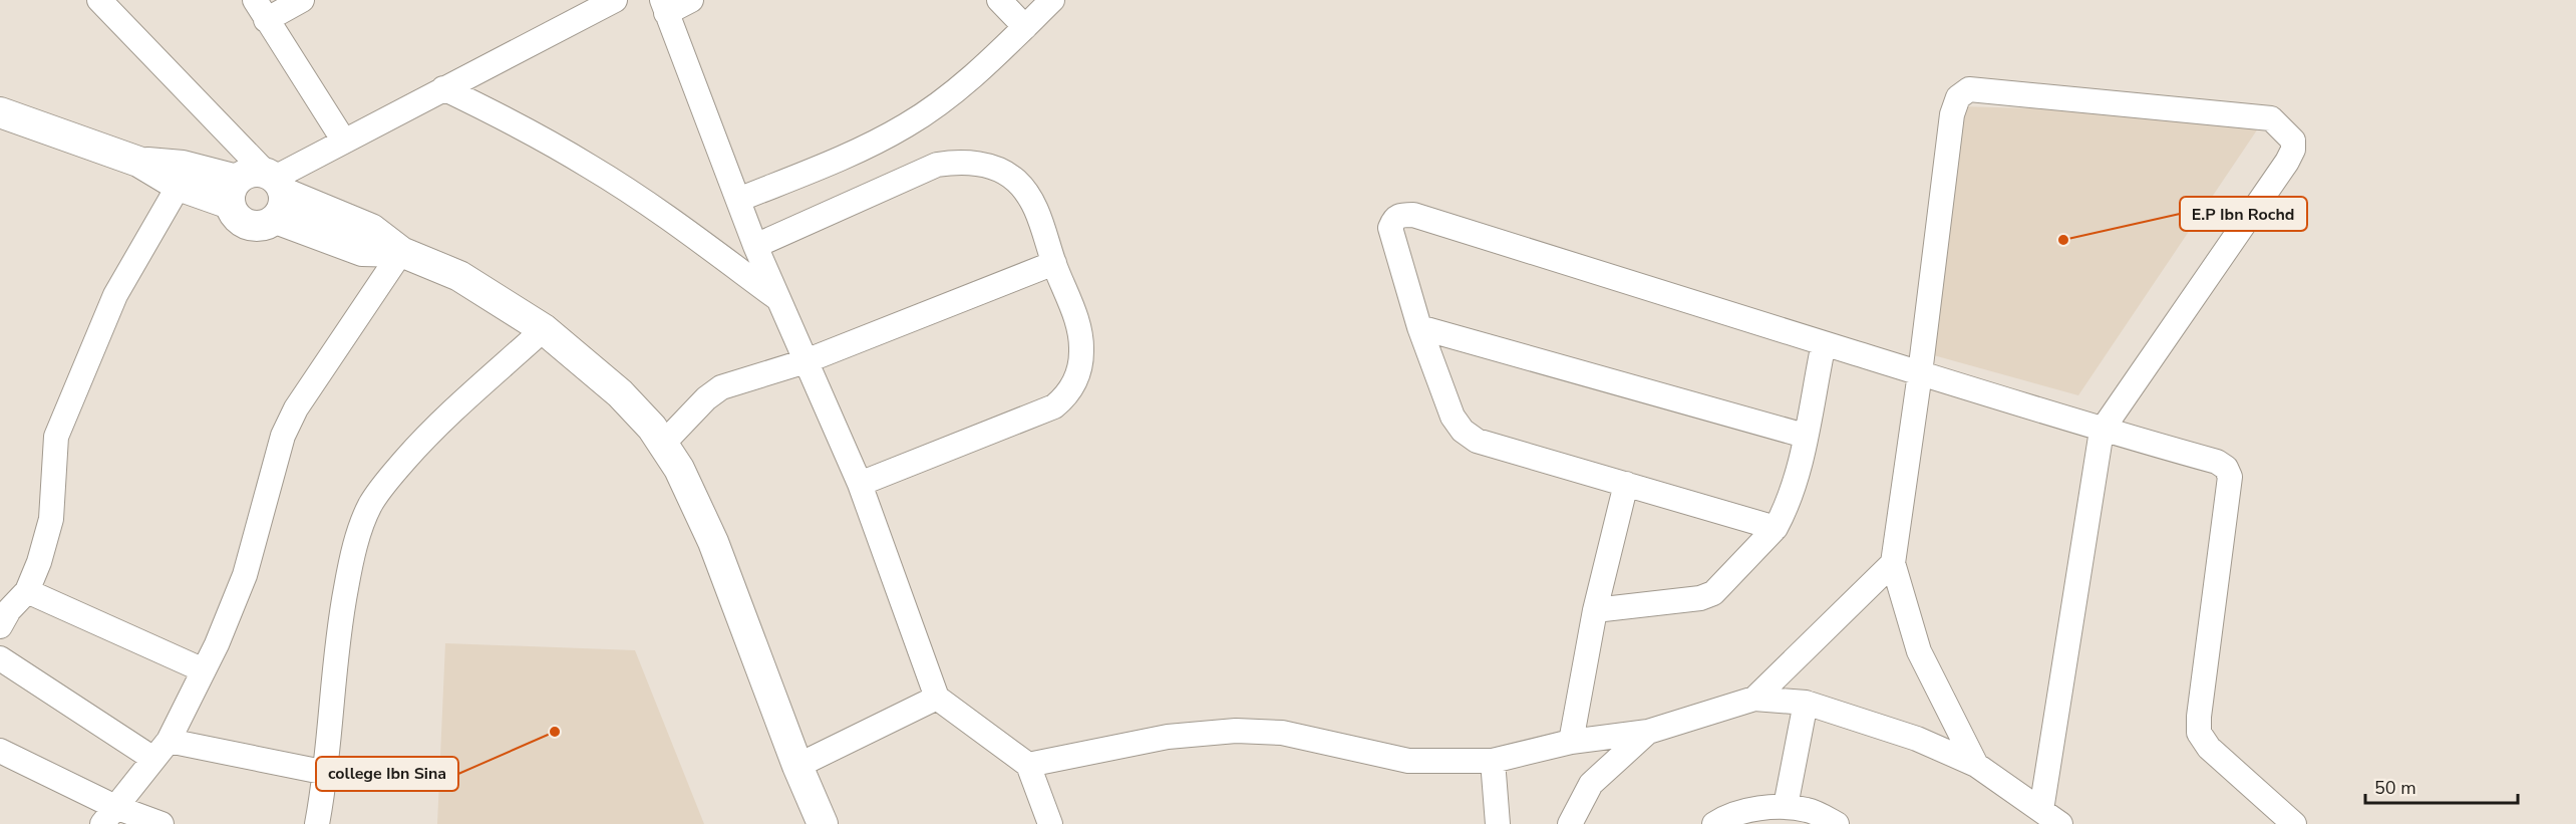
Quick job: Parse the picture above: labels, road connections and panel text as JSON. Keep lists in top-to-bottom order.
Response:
{
  "places": ["E.P Ibn Rochd", "college Ibn Sina"],
  "scale_bar": "50 m"
}
